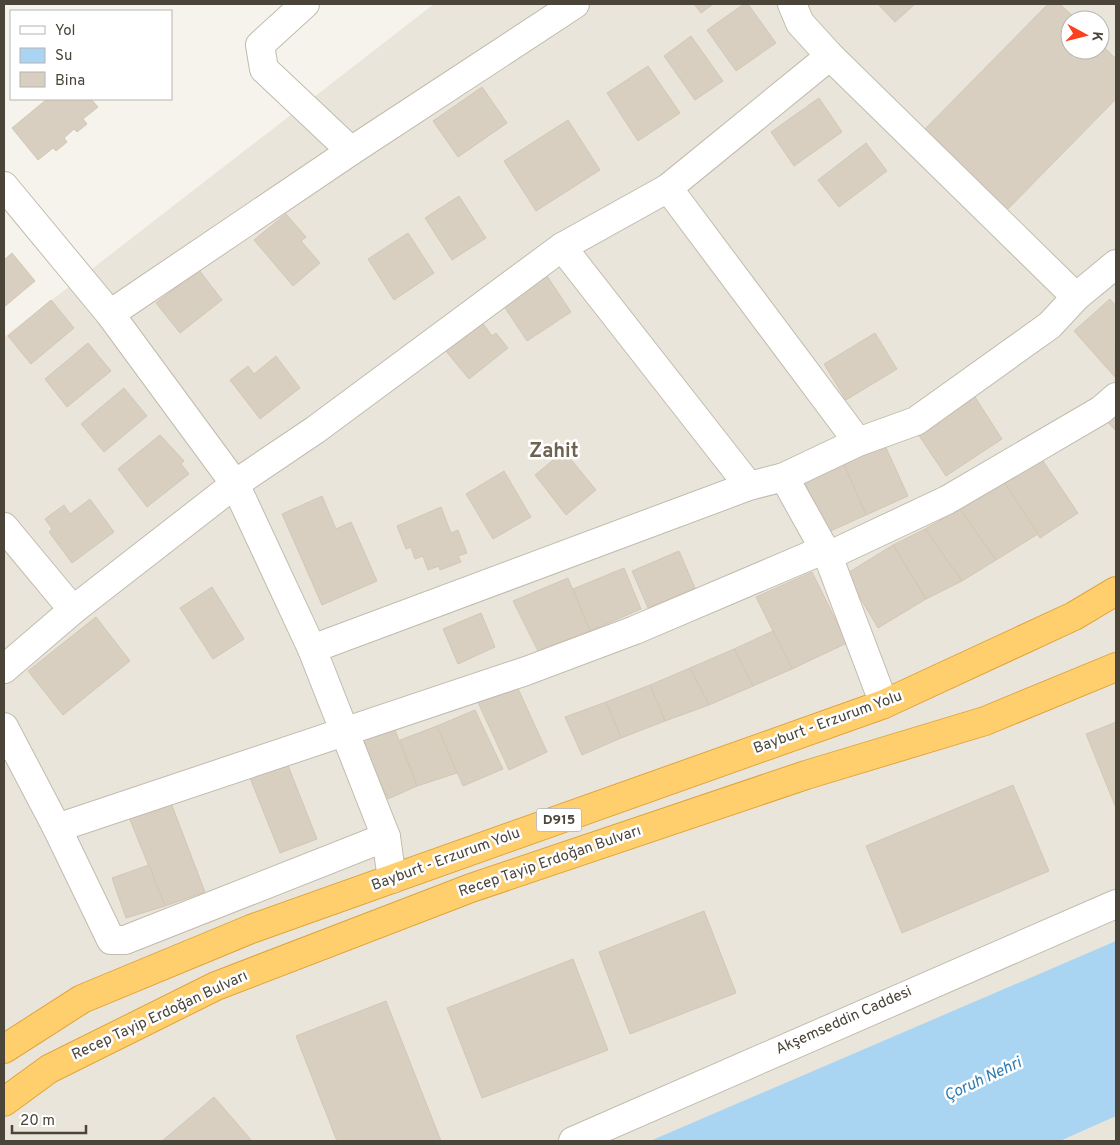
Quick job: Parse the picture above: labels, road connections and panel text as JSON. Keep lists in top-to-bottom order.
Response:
{
  "streets": {
    "highway": ["Bayburt - Erzurum Yolu", "D915", "Recep Tayip Erdoğan Bulvarı"],
    "street": ["Akşemseddin Caddesi"]
  },
  "districts": ["Zahit"],
  "water": ["Çoruh Nehri"],
  "legend": ["Yol", "Su", "Bina"],
  "scale_bar": "20 m",
  "north": "right"
}
